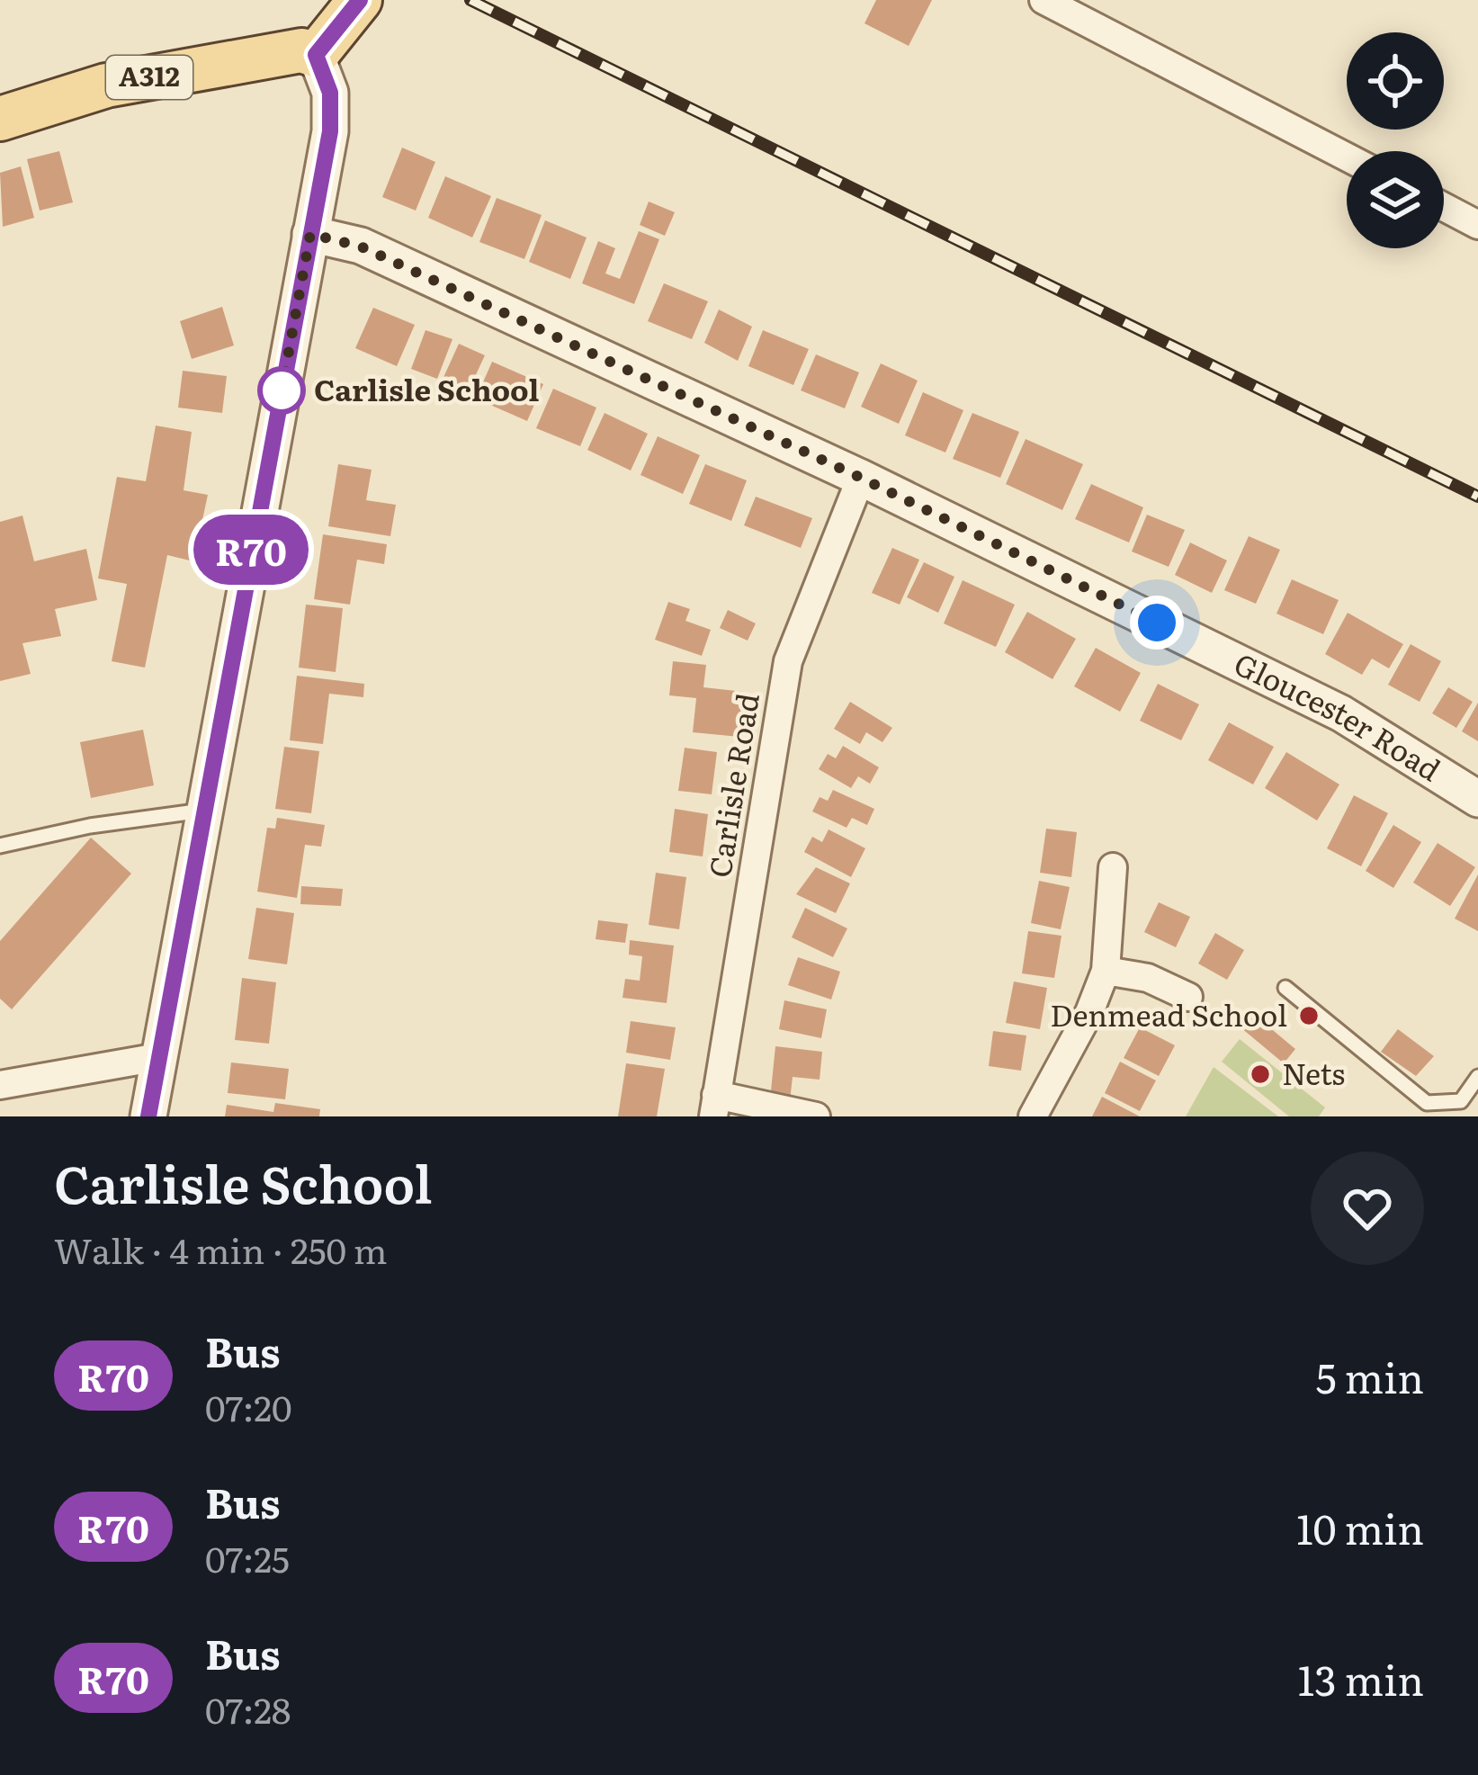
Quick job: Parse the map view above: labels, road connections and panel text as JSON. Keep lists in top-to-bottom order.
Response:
{
  "streets": {
    "main road": ["A312"],
    "street": ["Gloucester Road", "Carlisle Road"]
  },
  "crossings": [
    ["Gloucester Road", "Carlisle Road"]
  ],
  "places": ["Carlisle School", "Denmead School", "Nets"],
  "lines": ["bus line R70"],
  "page": {
    "on_map": "R70",
    "heading": ["Carlisle School", "Walk · 4 min · 250 m"],
    "list": [
      {
        "mark": "R70",
        "name": "Bus",
        "note": "07:20",
        "value": "5 min"
      },
      {
        "mark": "R70",
        "name": "Bus",
        "note": "07:25",
        "value": "10 min"
      },
      {
        "mark": "R70",
        "name": "Bus",
        "note": "07:28",
        "value": "13 min"
      }
    ]
  }
}
